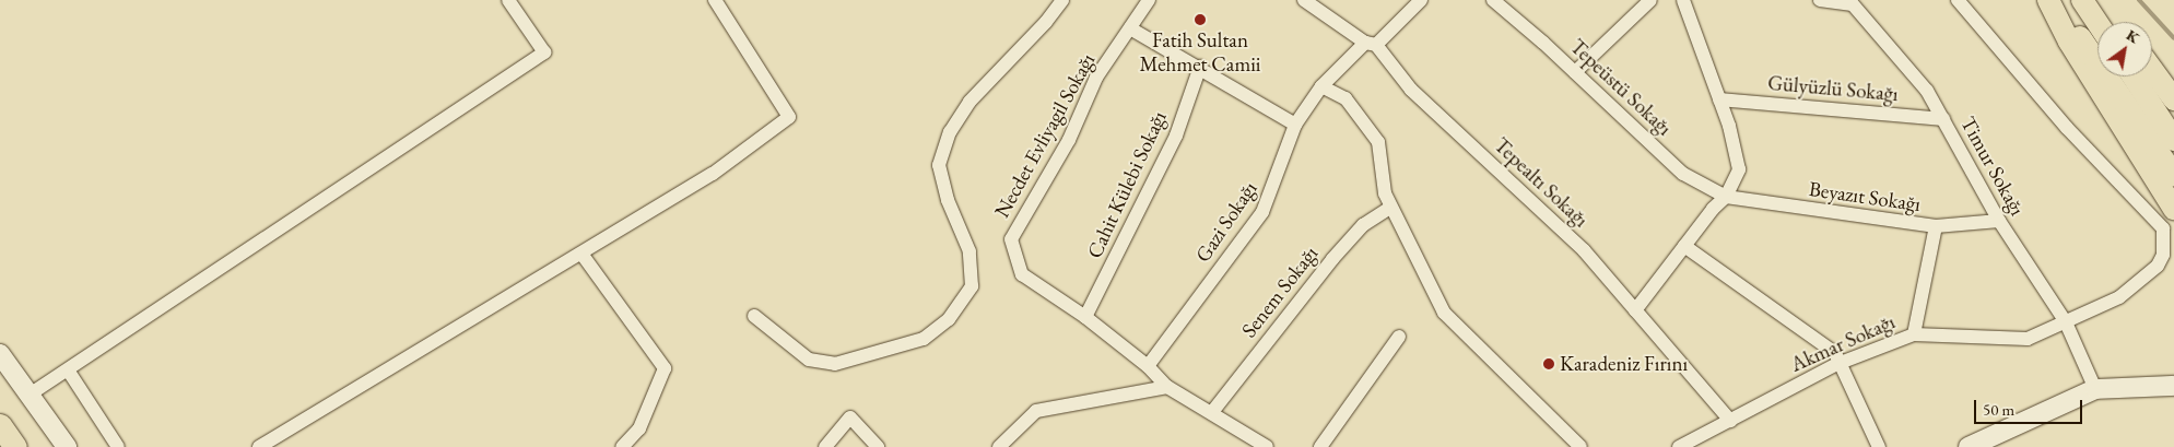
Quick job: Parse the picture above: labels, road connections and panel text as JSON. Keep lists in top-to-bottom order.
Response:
{
  "streets": {
    "street": [
      "Tepeüstü Sokağı",
      "Gülyüzlü Sokağı",
      "Necdet Evliyagil Sokağı",
      "Timur Sokağı",
      "Tepealtı Sokağı",
      "Cahit Külebi Sokağı",
      "Beyazıt Sokağı",
      "Gazi Sokağı",
      "Senem Sokağı",
      "Akmar Sokağı"
    ]
  },
  "crossings": [
    ["Tepeüstü Sokağı", "Beyazıt Sokağı"],
    ["Gülyüzlü Sokağı", "Timur Sokağı"],
    ["Necdet Evliyagil Sokağı", "Cahit Külebi Sokağı"],
    ["Necdet Evliyagil Sokağı", "Gazi Sokağı"],
    ["Necdet Evliyagil Sokağı", "Senem Sokağı"],
    ["Timur Sokağı", "Beyazıt Sokağı"],
    ["Timur Sokağı", "Akmar Sokağı"],
    ["Tepealtı Sokağı", "Gazi Sokağı"],
    ["Tepealtı Sokağı", "Akmar Sokağı"]
  ],
  "places": ["Fatih Sultan Mehmet Camii", "Karadeniz Fırını"],
  "scale_bar": "50 m",
  "north": "top right"
}
